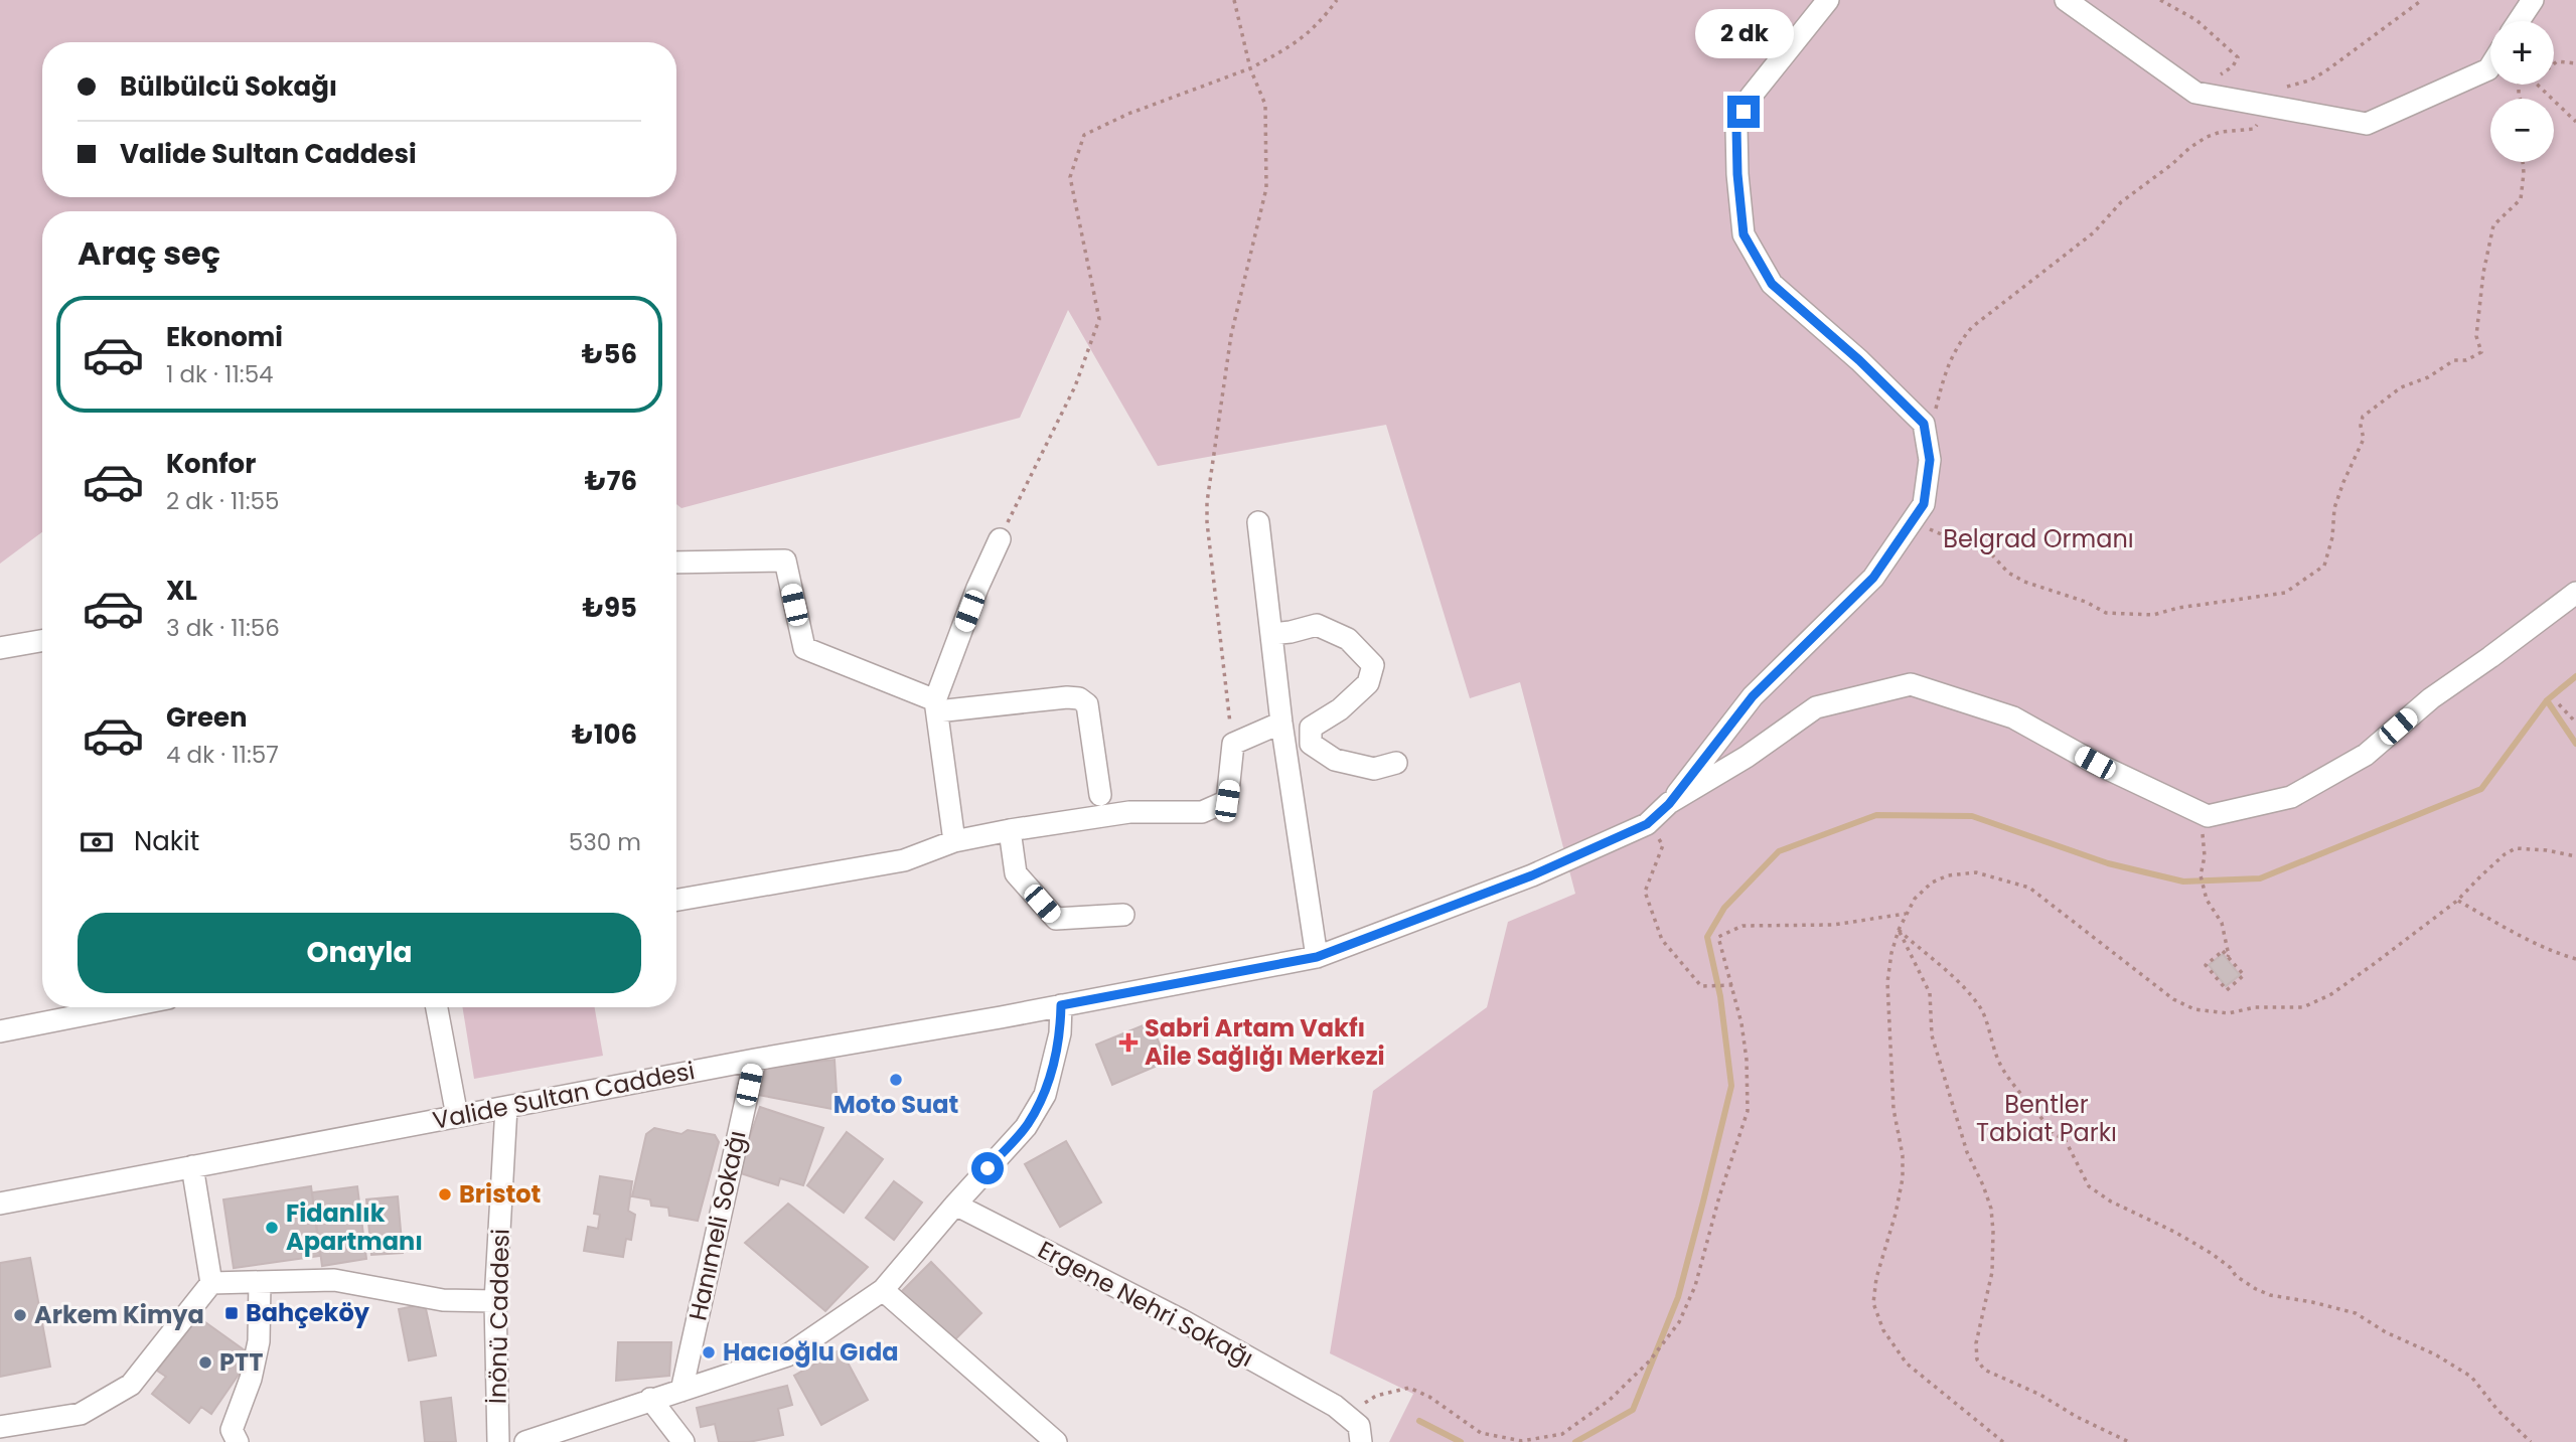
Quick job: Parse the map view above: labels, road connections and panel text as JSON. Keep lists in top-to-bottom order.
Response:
{
  "streets": {
    "street": [
      "Valide Sultan Caddesi",
      "Hanımeli Sokağı",
      "Ergene Nehri Sokağı",
      "İnönü Caddesi"
    ]
  },
  "crossings": [
    ["Valide Sultan Caddesi", "Hanımeli Sokağı"],
    ["Valide Sultan Caddesi", "İnönü Caddesi"]
  ],
  "parks": ["Belgrad Ormanı", "Bentler Tabiat Parkı"],
  "places": {
    "health": ["Sabri Artam Vakfı Aile Sağlığı Merkezi"],
    "other": [
      "Moto Suat",
      "Bristot",
      "Fidanlık Apartmanı",
      "Arkem Kimya",
      "Hacıoğlu Gıda",
      "PTT"
    ],
    "transit": ["Bahçeköy"]
  },
  "page": {
    "bubble": "2 dk",
    "map_buttons": ["+", "−"],
    "banner": ["Bülbülcü Sokağı", "Valide Sultan Caddesi"],
    "heading": "Araç seç",
    "list": [
      {
        "name": "Ekonomi",
        "note": "1 dk · 11:54",
        "value": "₺56"
      },
      {
        "name": "Konfor",
        "note": "2 dk · 11:55",
        "value": "₺76"
      },
      {
        "name": "XL",
        "note": "3 dk · 11:56",
        "value": "₺95"
      },
      {
        "name": "Green",
        "note": "4 dk · 11:57",
        "value": "₺106"
      }
    ],
    "pay": ["Nakit", "530 m"],
    "buttons": "Onayla"
  }
}
